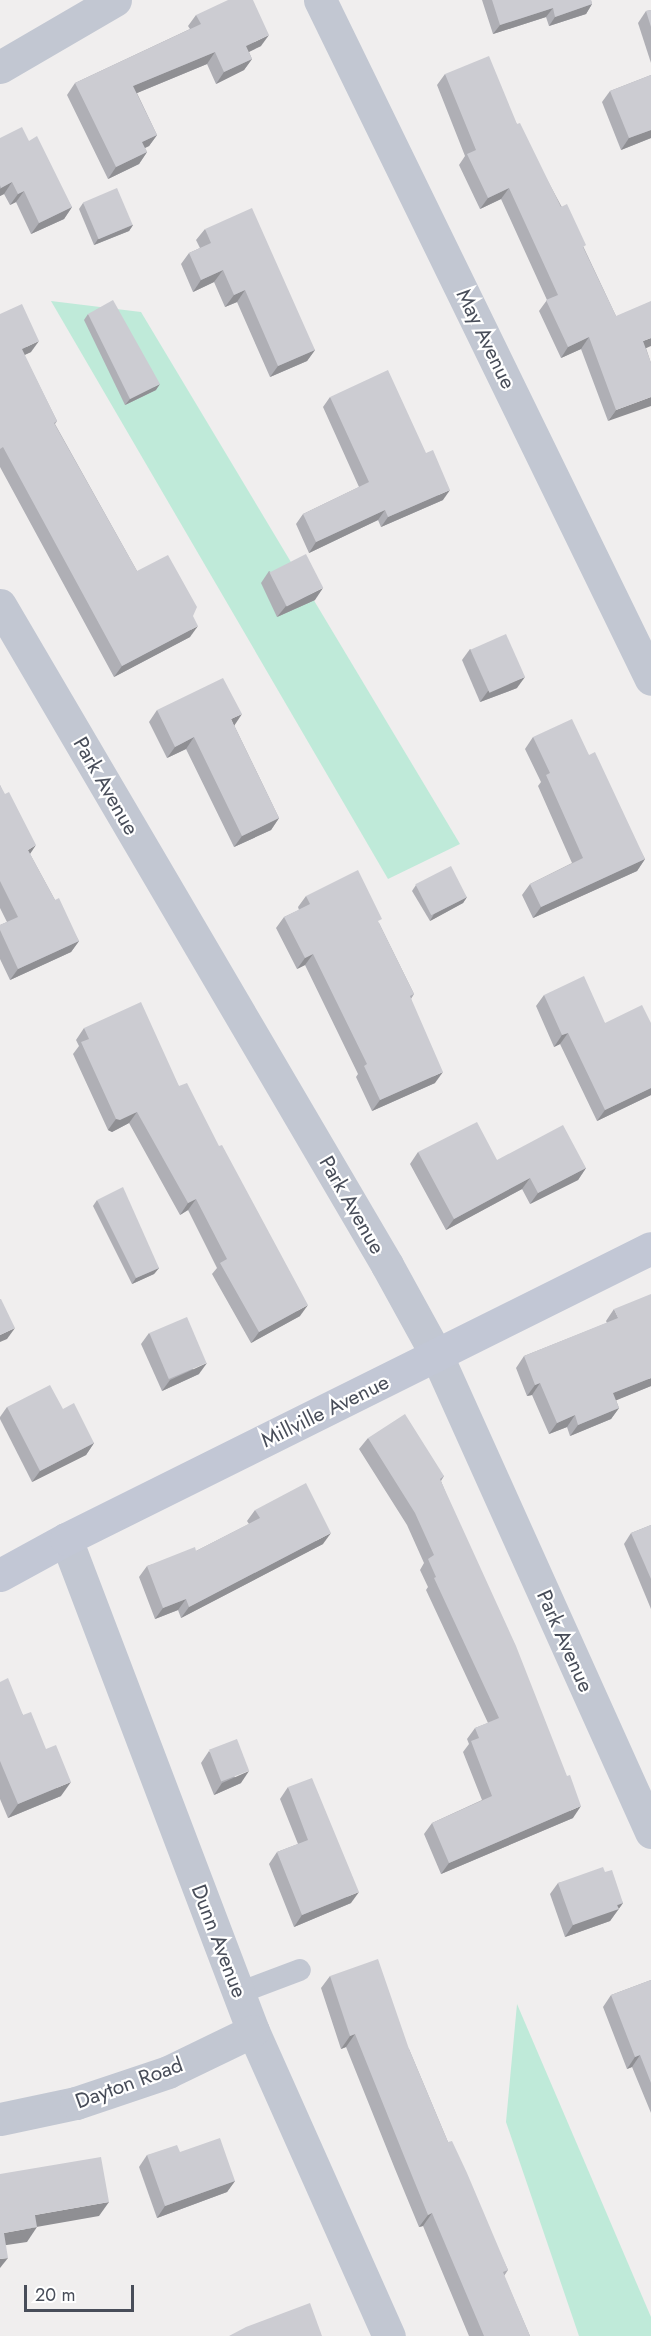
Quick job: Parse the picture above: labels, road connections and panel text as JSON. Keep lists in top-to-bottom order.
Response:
{
  "streets": {
    "street": [
      "May Avenue",
      "Park Avenue",
      "Millville Avenue",
      "Dunn Avenue",
      "Dayton Road"
    ]
  },
  "crossings": [
    ["Park Avenue", "Millville Avenue"],
    ["Millville Avenue", "Dunn Avenue"],
    ["Dunn Avenue", "Dayton Road"]
  ],
  "scale_bar": "20 m"
}
